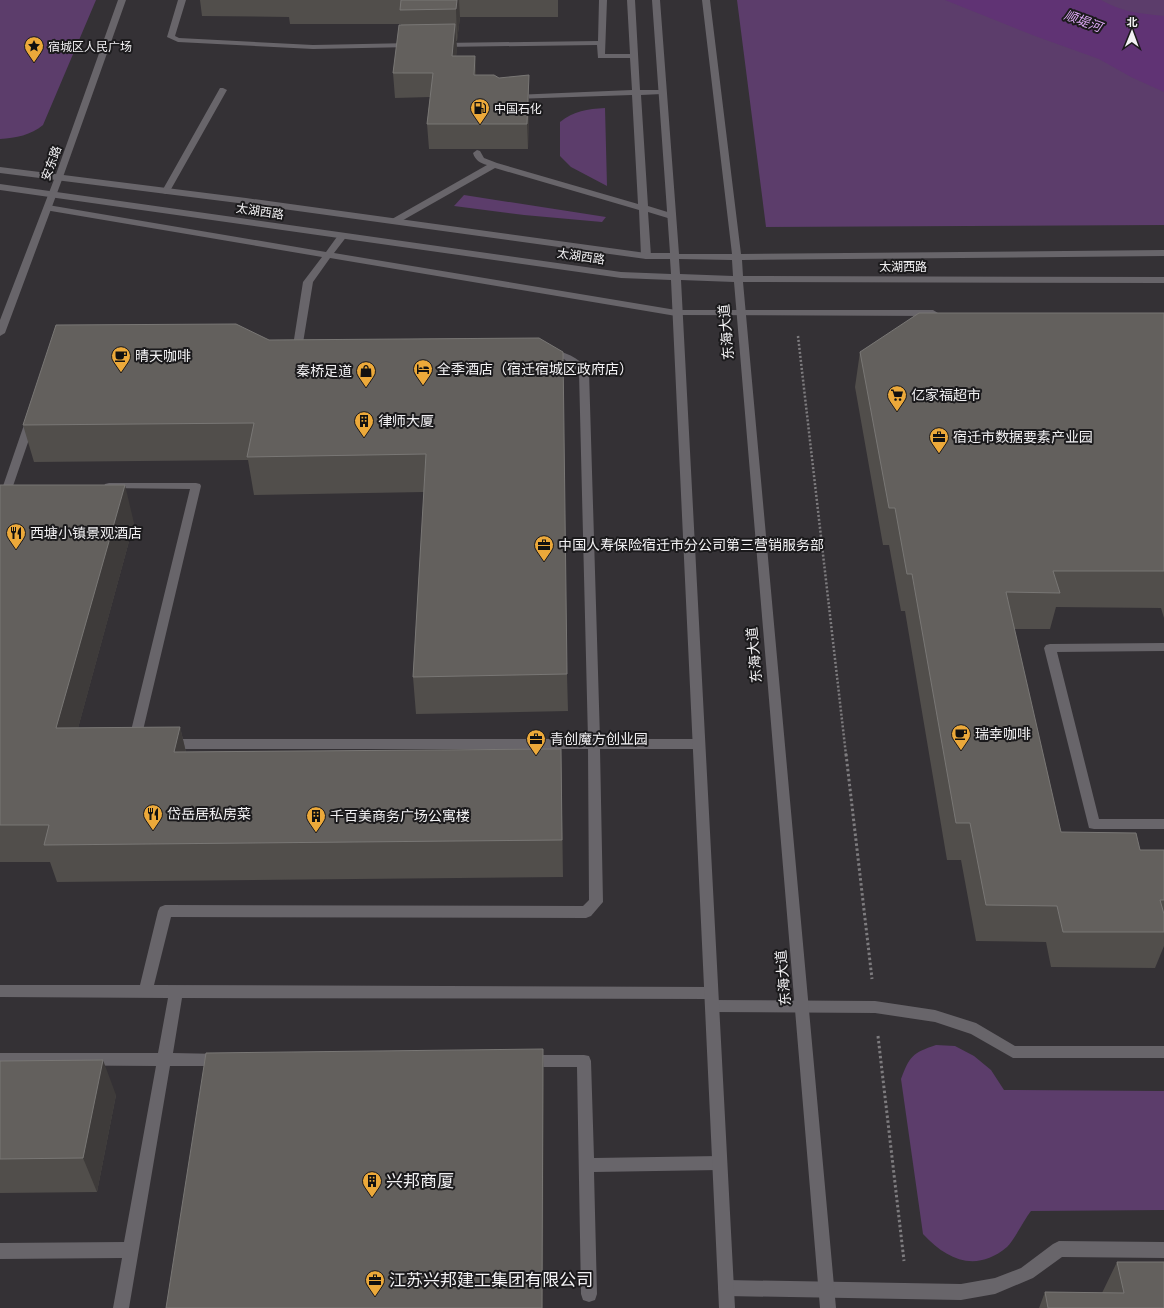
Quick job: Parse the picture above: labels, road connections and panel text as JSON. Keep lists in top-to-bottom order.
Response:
{
  "streets": {
    "street": ["安东路", "太湖西路", "东海大道"]
  },
  "crossings": [
    ["安东路", "太湖西路"],
    ["太湖西路", "东海大道"]
  ],
  "water": ["顺堤河"],
  "places": {
    "place": ["宿城区人民广场"],
    "fuel station": ["中国石化"],
    "cafe": ["晴天咖啡", "瑞幸咖啡"],
    "hotel": ["全季酒店（宿迁宿城区政府店）"],
    "shop": ["秦桥足道"],
    "supermarket": ["亿家福超市"],
    "building": ["律师大厦", "千百美商务广场公寓楼", "兴邦商厦"],
    "office": [
      "宿迁市数据要素产业园",
      "中国人寿保险宿迁市分公司第三营销服务部",
      "青创魔方创业园",
      "江苏兴邦建工集团有限公司"
    ],
    "restaurant": ["西塘小镇景观酒店", "岱岳居私房菜"]
  },
  "north": "top"
}
